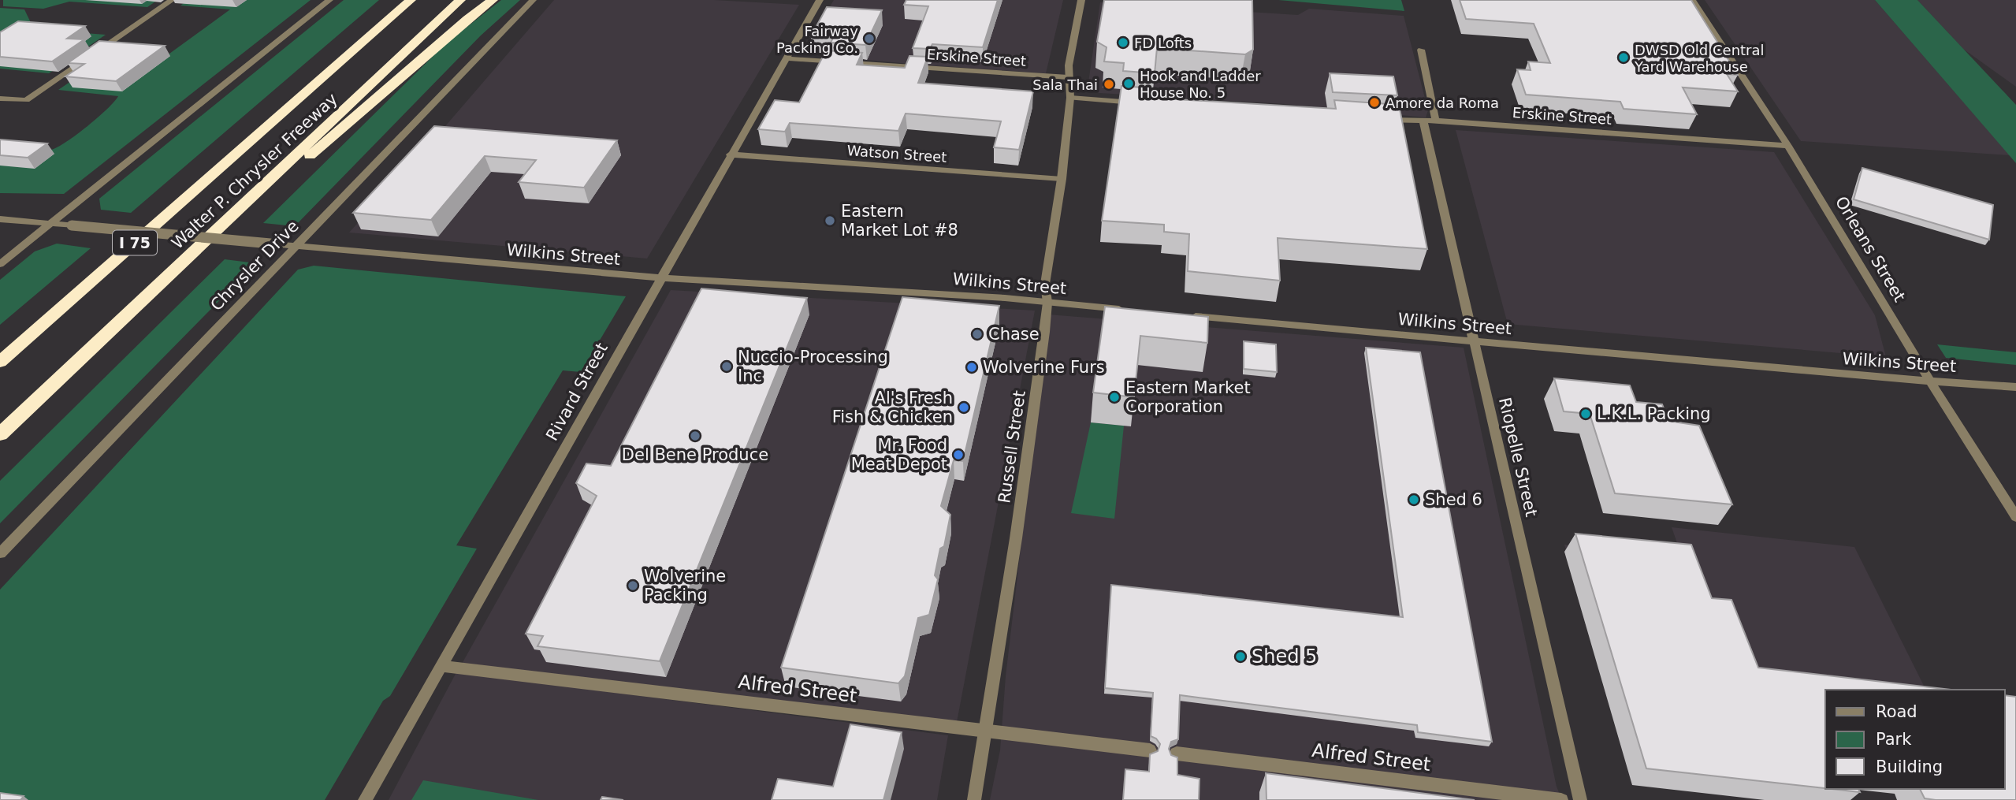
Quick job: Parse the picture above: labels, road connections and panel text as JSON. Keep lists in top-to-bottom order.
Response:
{
  "streets": {
    "highway": ["Walter P. Chrysler Freeway", "I 75"],
    "street": [
      "Erskine Street",
      "Watson Street",
      "Orleans Street",
      "Wilkins Street",
      "Chrysler Drive",
      "Rivard Street",
      "Russell Street",
      "Riopelle Street",
      "Alfred Street"
    ]
  },
  "crossings": [
    ["Erskine Street", "Orleans Street"],
    ["Erskine Street", "Rivard Street"],
    ["Erskine Street", "Russell Street"],
    ["Erskine Street", "Riopelle Street"],
    ["Watson Street", "Rivard Street"],
    ["Watson Street", "Russell Street"],
    ["Orleans Street", "Wilkins Street"],
    ["Wilkins Street", "Chrysler Drive"],
    ["Wilkins Street", "Rivard Street"],
    ["Wilkins Street", "Russell Street"],
    ["Wilkins Street", "Riopelle Street"],
    ["Rivard Street", "Alfred Street"],
    ["Russell Street", "Alfred Street"]
  ],
  "places": [
    "Fairway Packing Co.",
    "FD Lofts",
    "DWSD Old Central Yard Warehouse",
    "Hook and Ladder House No. 5",
    "Sala Thai",
    "Amore da Roma",
    "Eastern Market Lot #8",
    "Chase",
    "Nuccio-Processing Inc",
    "Wolverine Furs",
    "Eastern Market Corporation",
    "Al's Fresh Fish & Chicken",
    "L.K.L. Packing",
    "Del Bene Produce",
    "Mr. Food Meat Depot",
    "Shed 6",
    "Wolverine Packing",
    "Shed 5"
  ],
  "legend": ["Road", "Park", "Building"]
}
